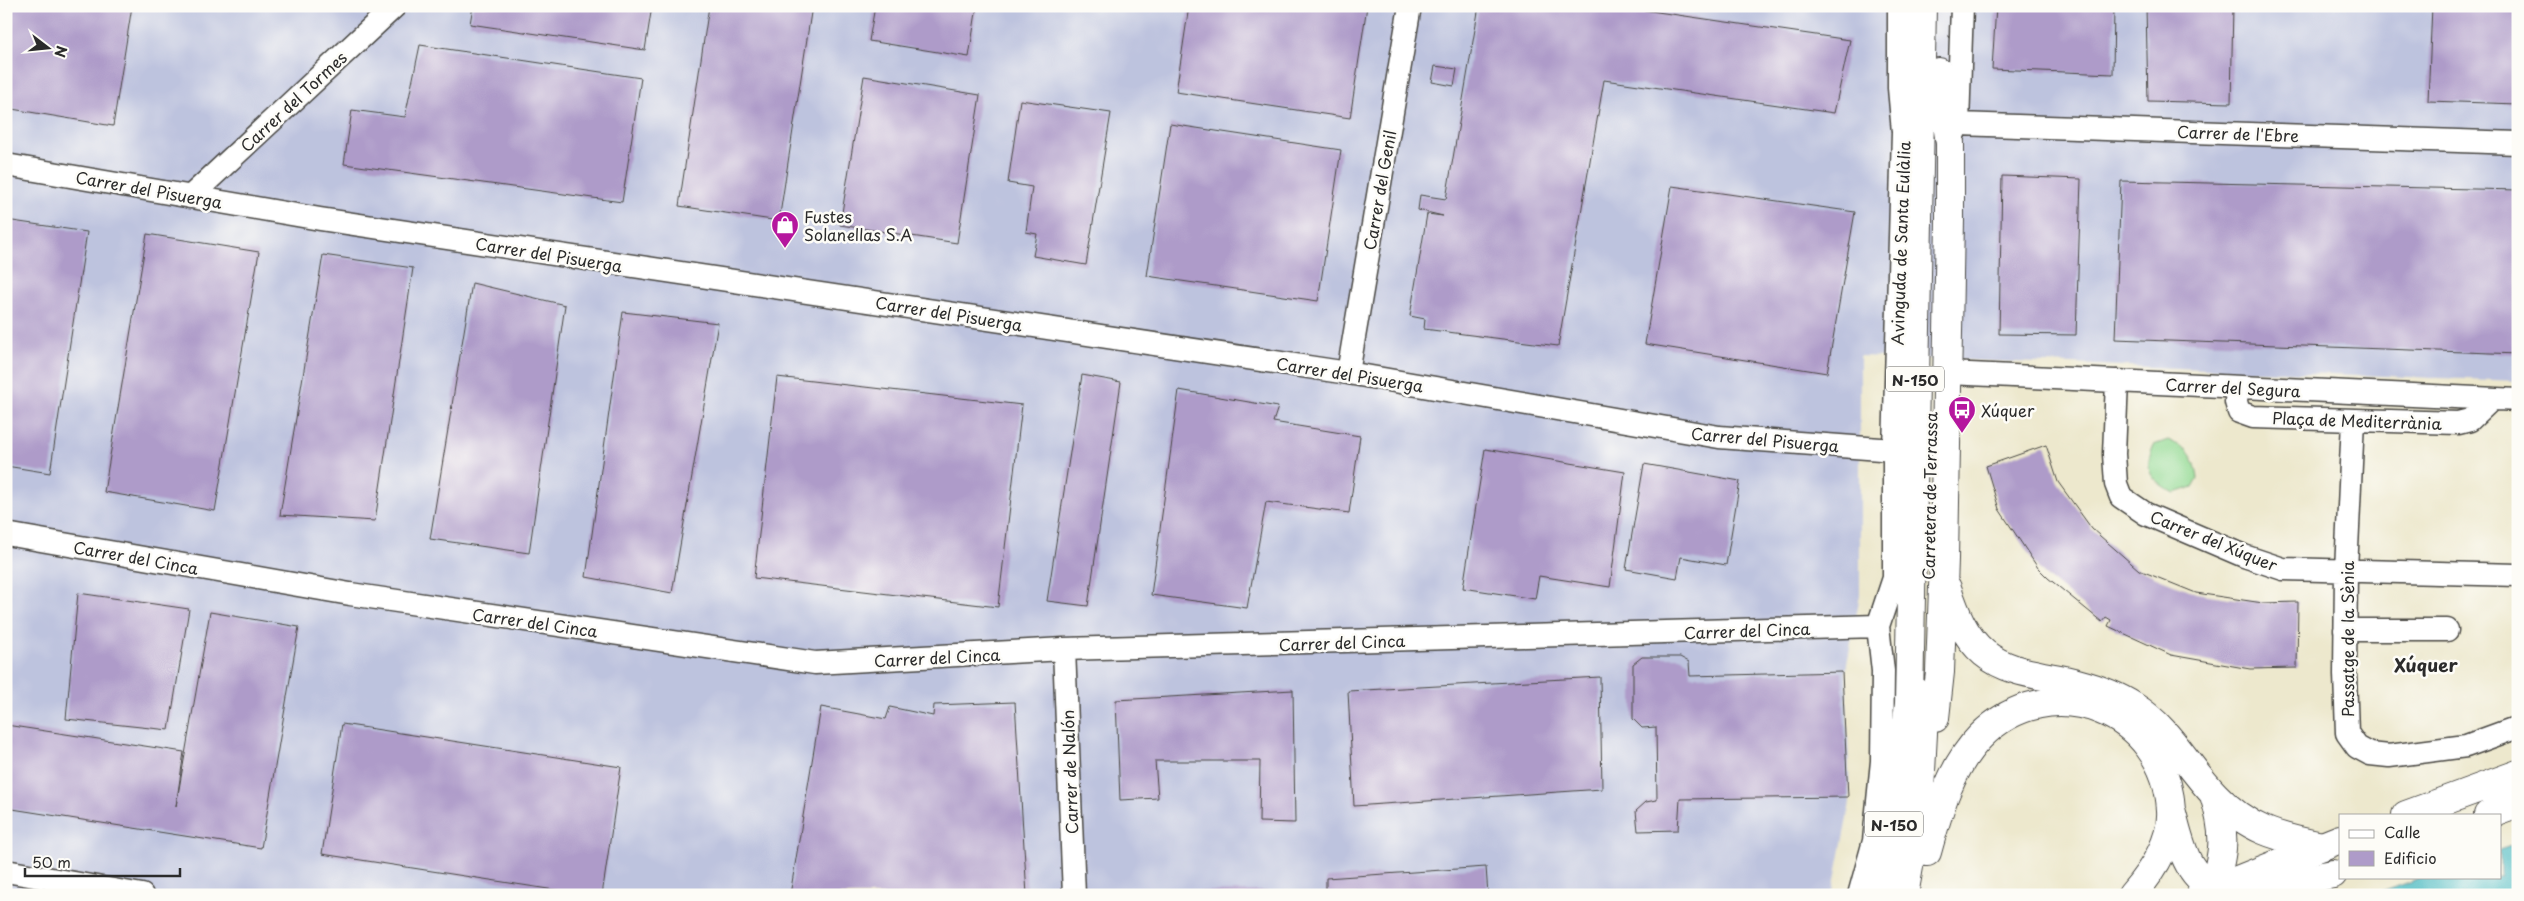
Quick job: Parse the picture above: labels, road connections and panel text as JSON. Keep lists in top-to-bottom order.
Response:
{
  "streets": {
    "main road": ["N-150", "Carretera de Terrassa"],
    "street": [
      "Carrer del Tormes",
      "Carrer de l'Ebre",
      "Carrer del Pisuerga",
      "Carrer del Genil",
      "Avinguda de Santa Eulàlia",
      "Carrer del Segura",
      "Plaça de Mediterrània",
      "Carrer del Xúquer",
      "Carrer del Cinca",
      "Passatge de la Sènia",
      "Carrer de Nalón"
    ]
  },
  "crossings": [
    ["Carrer del Tormes", "Carrer del Pisuerga"],
    ["Carrer del Pisuerga", "Carrer del Genil"],
    ["Carrer del Pisuerga", "Avinguda de Santa Eulàlia"],
    ["Avinguda de Santa Eulàlia", "Carretera de Terrassa"],
    ["Avinguda de Santa Eulàlia", "Carrer del Cinca"],
    ["Carrer del Segura", "Plaça de Mediterrània"],
    ["Carrer del Segura", "Carrer del Xúquer"],
    ["Plaça de Mediterrània", "Passatge de la Sènia"],
    ["Carrer del Xúquer", "Passatge de la Sènia"],
    ["Carrer del Cinca", "Carrer de Nalón"]
  ],
  "districts": ["Xúquer"],
  "places": {
    "shop": ["Fustes Solanellas S.A"],
    "bus stop": ["Xúquer"]
  },
  "legend": ["Calle", "Edificio"],
  "scale_bar": "50 m",
  "north": "right"
}
